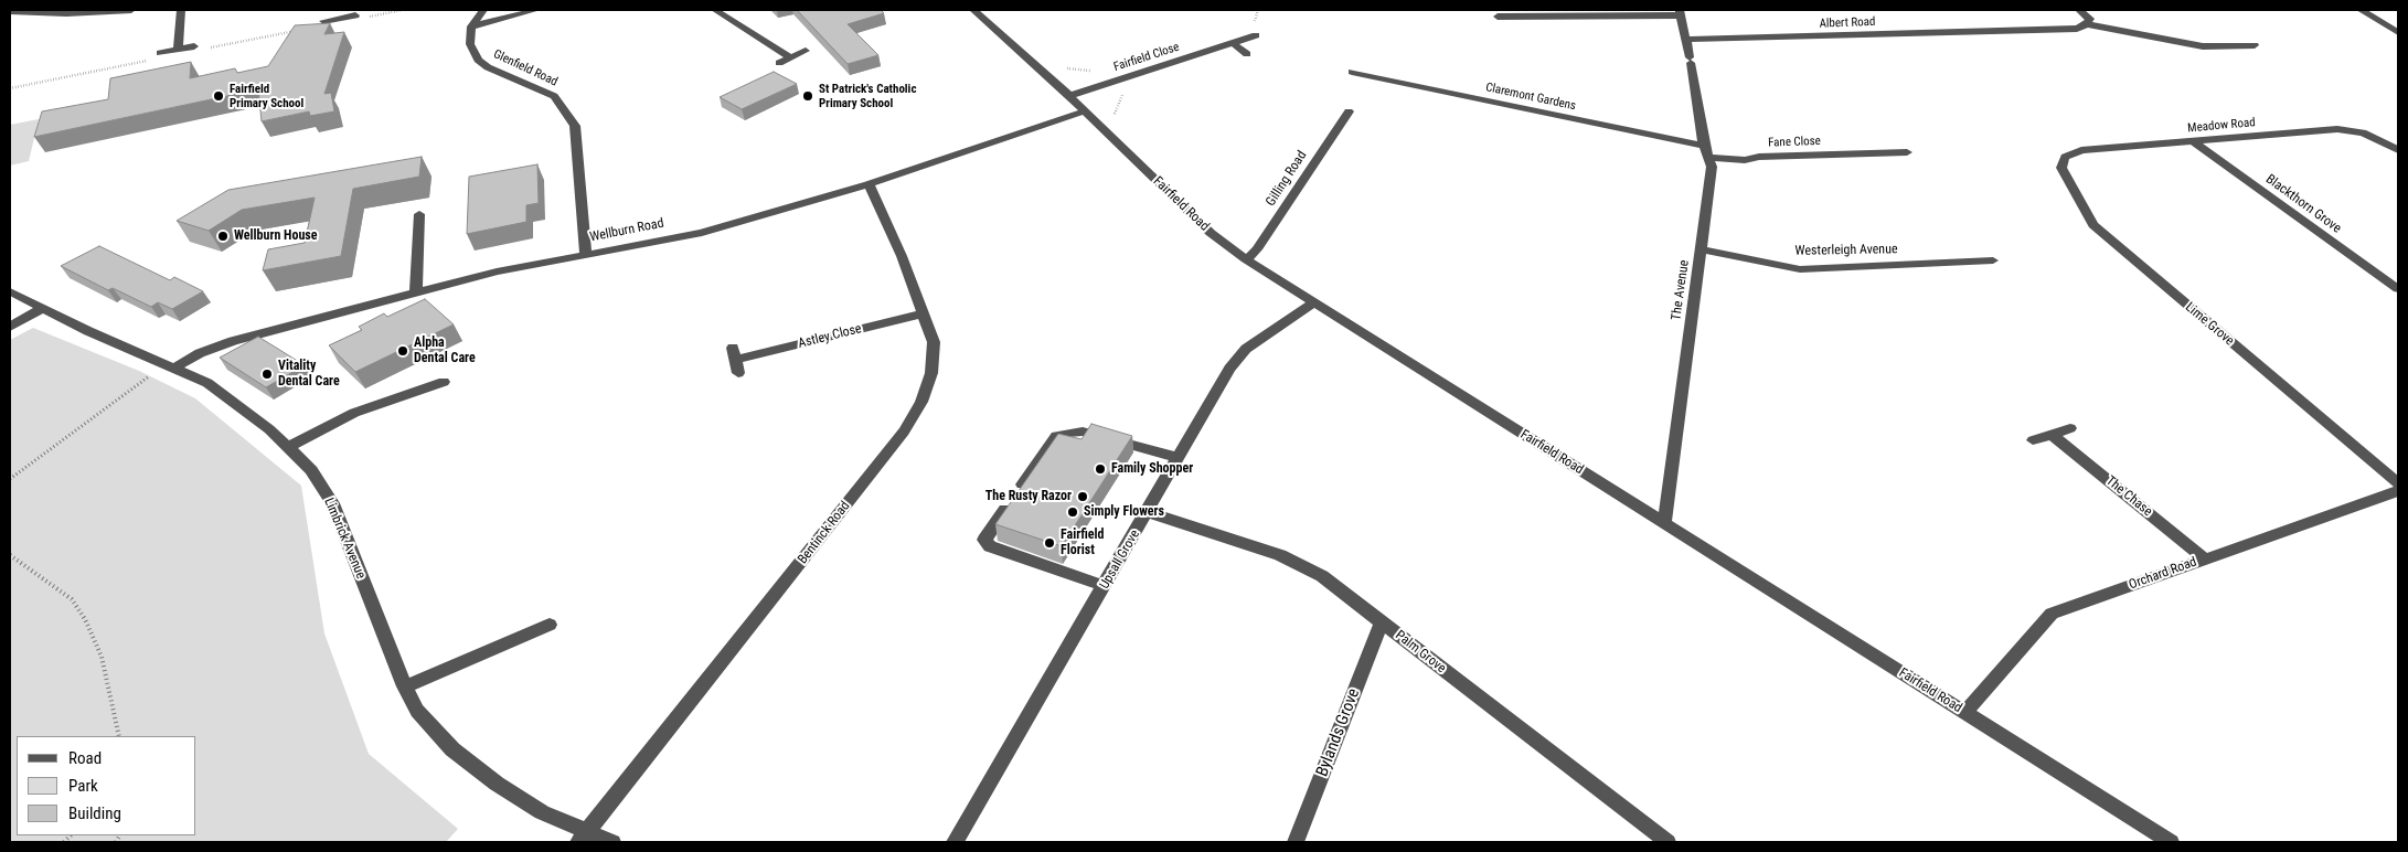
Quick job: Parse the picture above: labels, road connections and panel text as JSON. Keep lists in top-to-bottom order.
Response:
{
  "streets": {
    "street": [
      "Albert Road",
      "Fairfield Close",
      "Glenfield Road",
      "Claremont Gardens",
      "Meadow Road",
      "Fane Close",
      "Gilling Road",
      "Fairfield Road",
      "Blackthorn Grove",
      "Wellburn Road",
      "Westerleigh Avenue",
      "The Avenue",
      "Lime Grove",
      "Astley Close",
      "The Chase",
      "Bentinck Road",
      "Limbrick Avenue",
      "Upsall Grove",
      "Orchard Road",
      "Palm Grove",
      "Bylands Grove"
    ]
  },
  "crossings": [
    ["Albert Road", "The Avenue"],
    ["Fairfield Close", "Fairfield Road"],
    ["Glenfield Road", "Wellburn Road"],
    ["Claremont Gardens", "Fane Close"],
    ["Claremont Gardens", "The Avenue"],
    ["Meadow Road", "Blackthorn Grove"],
    ["Meadow Road", "Lime Grove"],
    ["Fane Close", "The Avenue"],
    ["Gilling Road", "Fairfield Road"],
    ["Fairfield Road", "Wellburn Road"],
    ["Fairfield Road", "The Avenue"],
    ["Fairfield Road", "Upsall Grove"],
    ["Fairfield Road", "Orchard Road"],
    ["Wellburn Road", "Bentinck Road"],
    ["Wellburn Road", "Limbrick Avenue"],
    ["Westerleigh Avenue", "The Avenue"],
    ["Astley Close", "Bentinck Road"],
    ["The Chase", "Orchard Road"],
    ["Bentinck Road", "Limbrick Avenue"],
    ["Upsall Grove", "Palm Grove"],
    ["Palm Grove", "Bylands Grove"]
  ],
  "places": [
    "Fairfield Primary School",
    "St Patrick's Catholic Primary School",
    "Wellburn House",
    "Alpha Dental Care",
    "Vitality Dental Care",
    "Family Shopper",
    "The Rusty Razor",
    "Simply Flowers",
    "Fairfield Florist"
  ],
  "legend": ["Road", "Park", "Building"]
}
